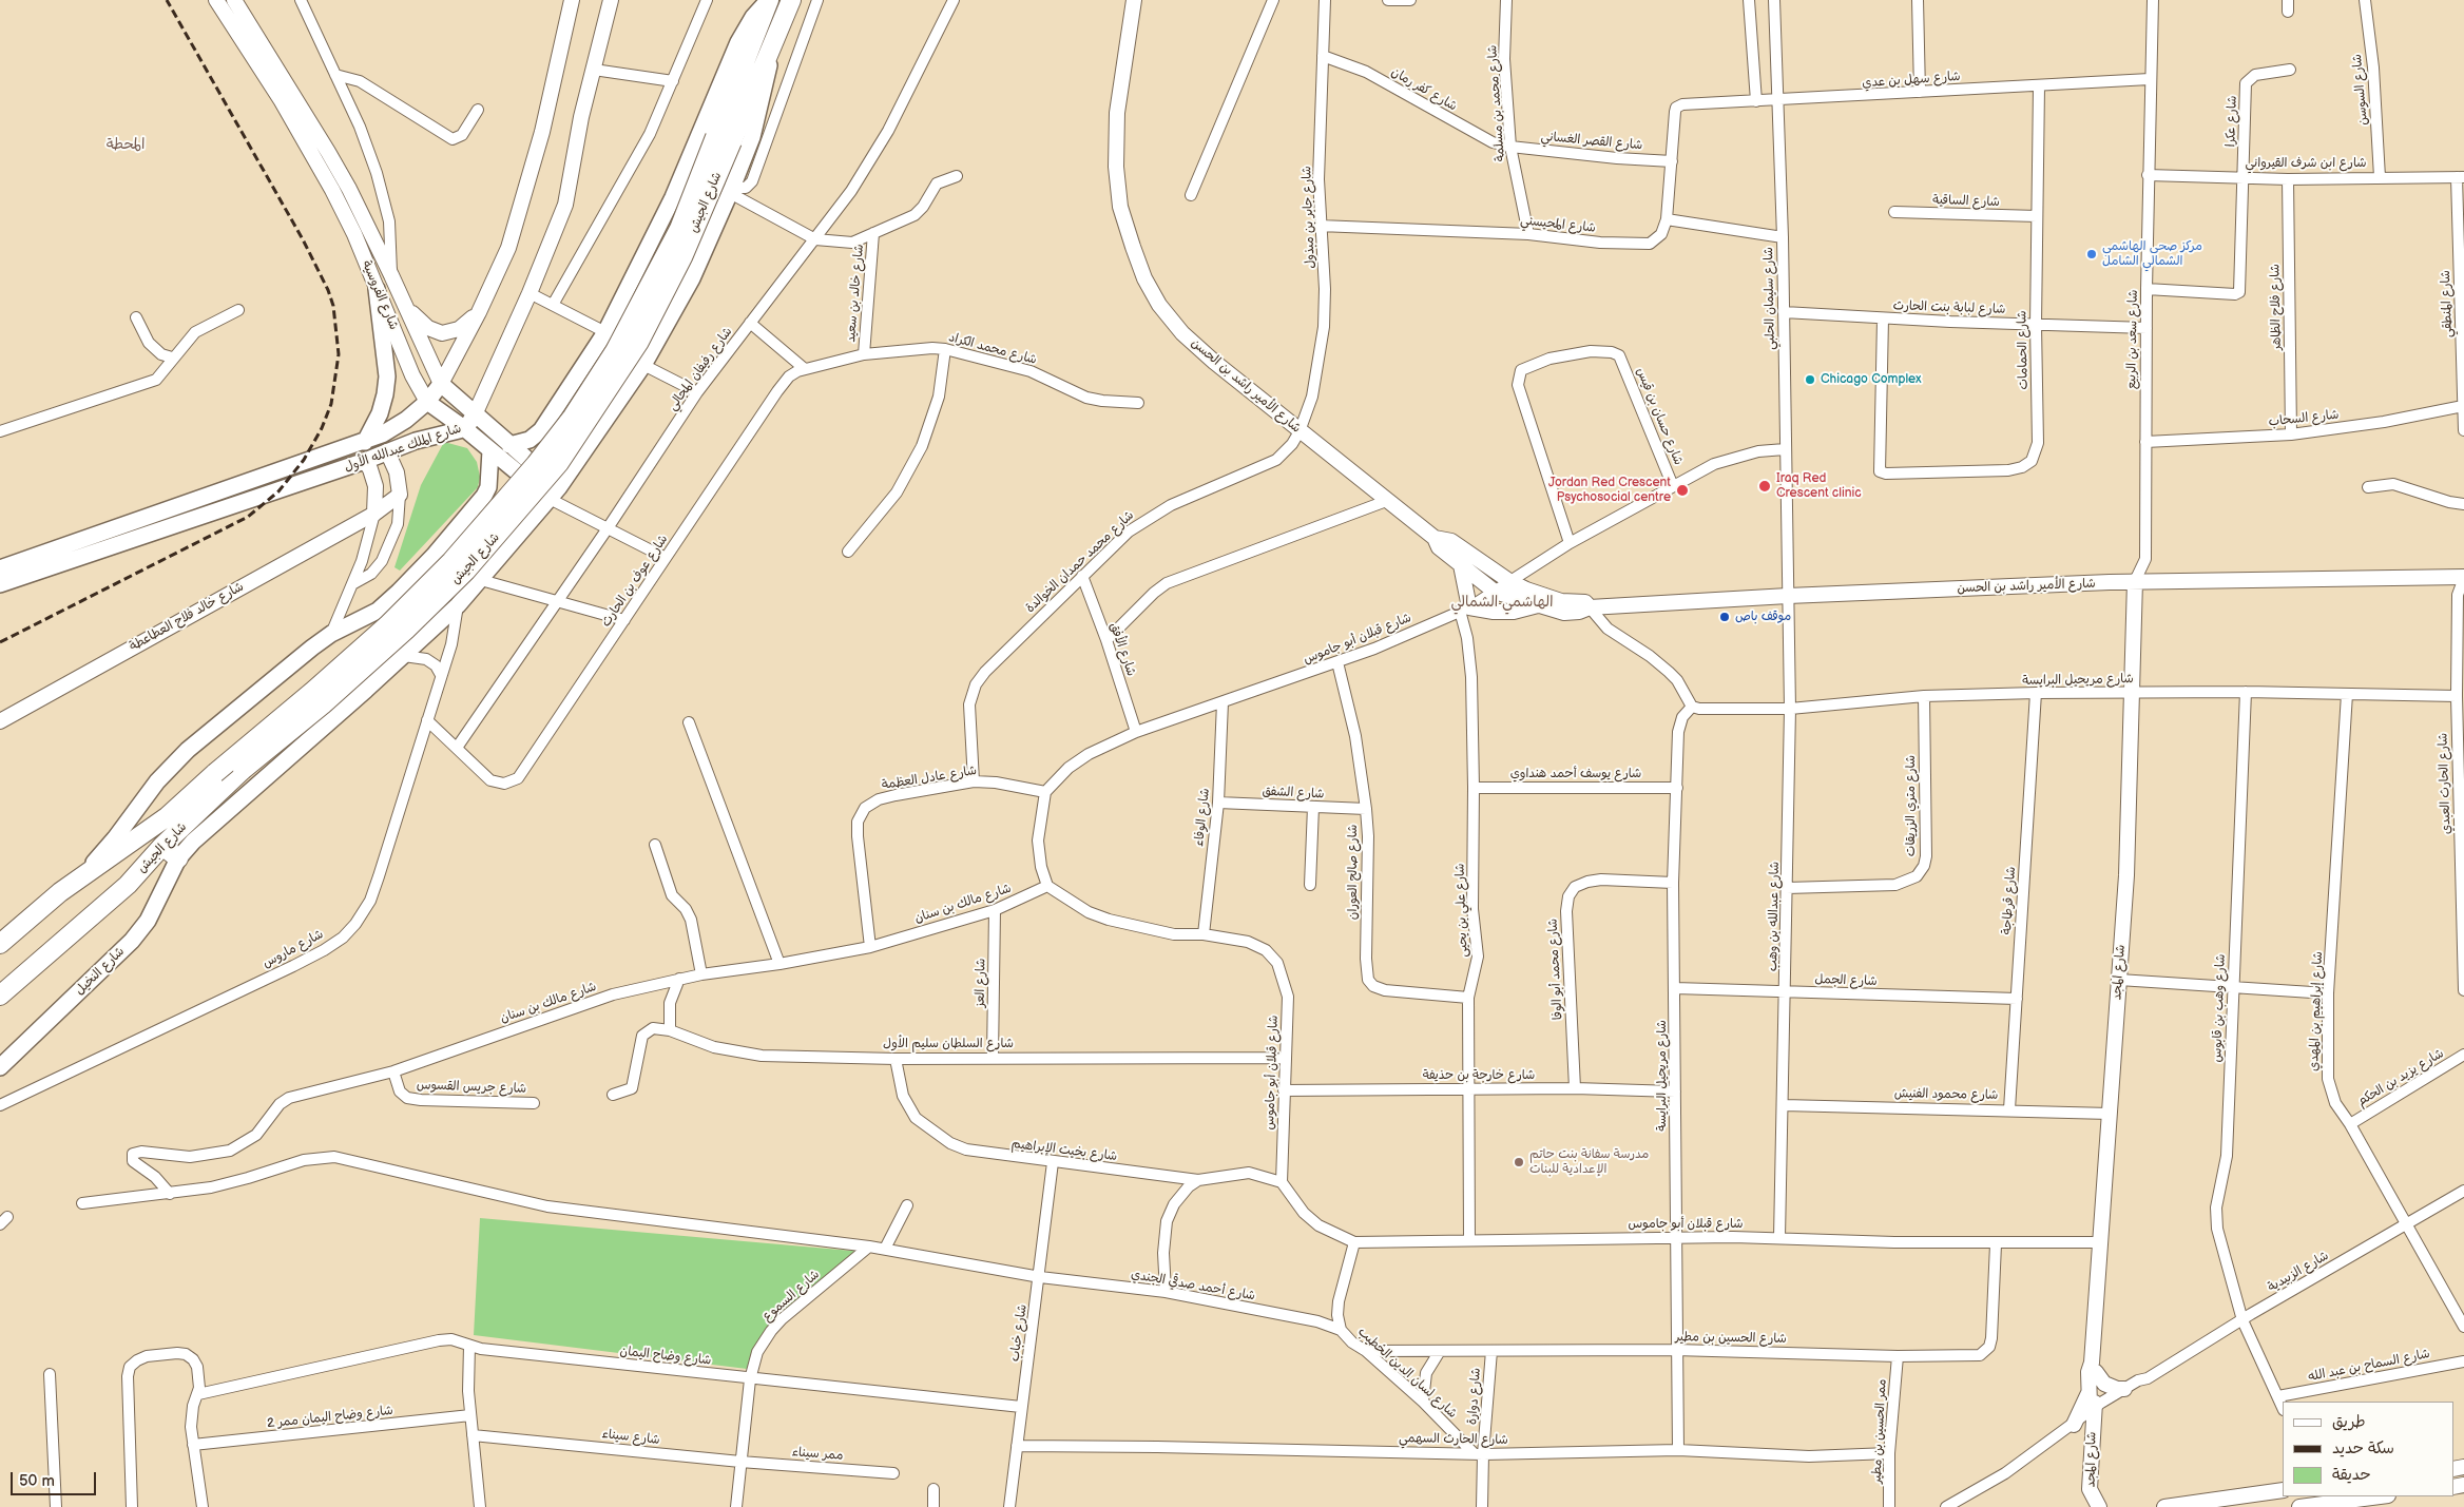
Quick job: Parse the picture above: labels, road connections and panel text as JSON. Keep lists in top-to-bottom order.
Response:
{
  "streets": {
    "highway": ["شارع الجيش"],
    "main road": ["شارع الفروسية", "شارع الملك عبدالله الأول", "شارع النخيل"],
    "street": [
      "شارع سهل بن عدي",
      "شارع كفر رمان",
      "شارع السوسن",
      "شارع محمد بن مسلمة",
      "شارع عكرا",
      "شارع القصر الغساني",
      "شارع ابن شرف القيرواني",
      "شارع الساقية",
      "شارع جابر بن مبذول",
      "شارع المحيسني",
      "شارع خالد بن سعيد",
      "شارع سليمان الحلبي",
      "شارع المنطقي",
      "شارع فلاح الظاهر",
      "شارع لبابة بنت الحارث",
      "شارع سعد بن الربيع",
      "شارع محمد الكراد",
      "شارع الحمامات",
      "شارع رفيفان المجالي",
      "شارع الأمير راشد بن الحسن",
      "شارع حسان بن قيس",
      "شارع السحاب",
      "شارع محمد حمدان الخوالدة",
      "شارع عوف بن الحارث",
      "شارع خالد فلاح العطاعطة",
      "شارع قبلان أبو جاموس",
      "شارع الأفق",
      "شارع مريحيل البرايسة",
      "شارع يوسف أحمد هنداوي",
      "شارع عادل العظمة",
      "شارع الحارث العبدي",
      "شارع الشفق",
      "شارع متري الزريقات",
      "شارع الوفاء",
      "شارع صالح العوران",
      "شارع قرطاجة",
      "شارع مالك بن سنان",
      "شارع علي بن يحيى",
      "شارع عبدالله بن وهب",
      "شارع ماروس",
      "شارع محمد أبو الوفا",
      "شارع المجد",
      "شارع الجمل",
      "شارع العز",
      "شارع وهب بن قابوس",
      "شارع إبراهيم بن المهدي",
      "شارع السلطان سليم الأول",
      "شارع خارجة بن حذيفة",
      "شارع يزيد بن الحكم",
      "شارع جريس القسوس",
      "شارع محمود الفنيش",
      "شارع بخيت الإبراهيم",
      "شارع الزبيدية",
      "شارع أحمد صدقي الجندي",
      "شارع السموع",
      "شارع خباب",
      "شارع الحسين بن مطير",
      "شارع وضاح اليمان",
      "شارع السماح بن عبد الله",
      "شارع لسان الدين الخطيب",
      "شارع دوارة",
      "شارع وضاح اليمان ممر 2",
      "ممر الحسين بن مطير",
      "شارع سيناء",
      "شارع الحارث السهمي",
      "ممر سيناء"
    ]
  },
  "crossings": [
    ["شارع سهل بن عدي", "شارع المحيسني"],
    ["شارع سهل بن عدي", "شارع سليمان الحلبي"],
    ["شارع سهل بن عدي", "شارع سعد بن الربيع"],
    ["شارع سهل بن عدي", "شارع الحمامات"],
    ["شارع كفر رمان", "شارع محمد بن مسلمة"],
    ["شارع كفر رمان", "شارع القصر الغساني"],
    ["شارع كفر رمان", "شارع جابر بن مبذول"],
    ["شارع السوسن", "شارع ابن شرف القيرواني"],
    ["شارع محمد بن مسلمة", "شارع القصر الغساني"],
    ["شارع محمد بن مسلمة", "شارع المحيسني"],
    ["شارع عكرا", "شارع ابن شرف القيرواني"],
    ["شارع عكرا", "شارع سعد بن الربيع"],
    ["شارع القصر الغساني", "شارع المحيسني"],
    ["شارع ابن شرف القيرواني", "شارع المنطقي"],
    ["شارع ابن شرف القيرواني", "شارع فلاح الظاهر"],
    ["شارع ابن شرف القيرواني", "شارع سعد بن الربيع"],
    ["شارع الساقية", "شارع الحمامات"],
    ["شارع الجيش", "شارع النخيل"],
    ["شارع جابر بن مبذول", "شارع المحيسني"],
    ["شارع جابر بن مبذول", "شارع الأمير راشد بن الحسن"],
    ["شارع جابر بن مبذول", "شارع محمد حمدان الخوالدة"],
    ["شارع خالد بن سعيد", "شارع محمد الكراد"],
    ["شارع الفروسية", "شارع رفيفان المجالي"],
    ["شارع الفروسية", "شارع الملك عبدالله الأول"],
    ["شارع الفروسية", "شارع عوف بن الحارث"],
    ["شارع الفروسية", "شارع النخيل"],
    ["شارع سليمان الحلبي", "شارع لبابة بنت الحارث"],
    ["شارع سليمان الحلبي", "شارع الأمير راشد بن الحسن"],
    ["شارع سليمان الحلبي", "شارع قبلان أبو جاموس"],
    ["شارع سليمان الحلبي", "شارع عبدالله بن وهب"],
    ["شارع المنطقي", "شارع السحاب"],
    ["شارع فلاح الظاهر", "شارع السحاب"],
    ["شارع لبابة بنت الحارث", "شارع سعد بن الربيع"],
    ["شارع لبابة بنت الحارث", "شارع الحمامات"],
    ["شارع سعد بن الربيع", "شارع الأمير راشد بن الحسن"],
    ["شارع سعد بن الربيع", "شارع السحاب"],
    ["شارع سعد بن الربيع", "شارع المجد"],
    ["شارع محمد الكراد", "شارع عوف بن الحارث"],
    ["شارع رفيفان المجالي", "شارع عوف بن الحارث"],
    ["شارع الأمير راشد بن الحسن", "شارع محمد حمدان الخوالدة"],
    ["شارع الأمير راشد بن الحسن", "شارع قبلان أبو جاموس"],
    ["شارع الأمير راشد بن الحسن", "شارع الحارث العبدي"],
    ["شارع الأمير راشد بن الحسن", "شارع عبدالله بن وهب"],
    ["شارع الأمير راشد بن الحسن", "شارع المجد"],
    ["شارع حسان بن قيس", "شارع قبلان أبو جاموس"],
    ["شارع محمد حمدان الخوالدة", "شارع الأفق"],
    ["شارع محمد حمدان الخوالدة", "شارع عادل العظمة"],
    ["شارع عوف بن الحارث", "شارع ماروس"],
    ["شارع قبلان أبو جاموس", "شارع الأفق"],
    ["شارع قبلان أبو جاموس", "شارع مريحيل البرايسة"],
    ["شارع قبلان أبو جاموس", "شارع عادل العظمة"],
    ["شارع قبلان أبو جاموس", "شارع الوفاء"],
    ["شارع قبلان أبو جاموس", "شارع صالح العوران"],
    ["شارع قبلان أبو جاموس", "شارع مالك بن سنان"],
    ["شارع قبلان أبو جاموس", "شارع علي بن يحيى"],
    ["شارع قبلان أبو جاموس", "شارع عبدالله بن وهب"],
    ["شارع قبلان أبو جاموس", "شارع المجد"],
    ["شارع قبلان أبو جاموس", "شارع السلطان سليم الأول"],
    ["شارع قبلان أبو جاموس", "شارع خارجة بن حذيفة"],
    ["شارع قبلان أبو جاموس", "شارع بخيت الإبراهيم"],
    ["شارع قبلان أبو جاموس", "شارع الحسين بن مطير"],
    ["شارع قبلان أبو جاموس", "شارع لسان الدين الخطيب"],
    ["شارع مريحيل البرايسة", "شارع يوسف أحمد هنداوي"],
    ["شارع مريحيل البرايسة", "شارع الحارث العبدي"],
    ["شارع مريحيل البرايسة", "شارع متري الزريقات"],
    ["شارع مريحيل البرايسة", "شارع قرطاجة"],
    ["شارع مريحيل البرايسة", "شارع عبدالله بن وهب"],
    ["شارع مريحيل البرايسة", "شارع محمد أبو الوفا"],
    ["شارع مريحيل البرايسة", "شارع المجد"],
    ["شارع مريحيل البرايسة", "شارع الجمل"],
    ["شارع مريحيل البرايسة", "شارع وهب بن قابوس"],
    ["شارع مريحيل البرايسة", "شارع إبراهيم بن المهدي"],
    ["شارع مريحيل البرايسة", "شارع خارجة بن حذيفة"],
    ["شارع مريحيل البرايسة", "شارع الحسين بن مطير"],
    ["شارع مريحيل البرايسة", "شارع الحارث السهمي"],
    ["شارع يوسف أحمد هنداوي", "شارع علي بن يحيى"],
    ["شارع عادل العظمة", "شارع مالك بن سنان"],
    ["شارع الشفق", "شارع الوفاء"],
    ["شارع الشفق", "شارع صالح العوران"],
    ["شارع متري الزريقات", "شارع عبدالله بن وهب"],
    ["شارع صالح العوران", "شارع علي بن يحيى"],
    ["شارع قرطاجة", "شارع الجمل"],
    ["شارع قرطاجة", "شارع محمود الفنيش"],
    ["شارع مالك بن سنان", "شارع العز"],
    ["شارع مالك بن سنان", "شارع جريس القسوس"],
    ["شارع علي بن يحيى", "شارع خارجة بن حذيفة"],
    ["شارع عبدالله بن وهب", "شارع الجمل"],
    ["شارع عبدالله بن وهب", "شارع محمود الفنيش"],
    ["شارع ماروس", "شارع النخيل"],
    ["شارع محمد أبو الوفا", "شارع خارجة بن حذيفة"],
    ["شارع المجد", "شارع محمود الفنيش"],
    ["شارع المجد", "شارع الزبيدية"],
    ["شارع العز", "شارع السلطان سليم الأول"],
    ["شارع وهب بن قابوس", "شارع الزبيدية"],
    ["شارع وهب بن قابوس", "شارع السماح بن عبد الله"],
    ["شارع إبراهيم بن المهدي", "شارع يزيد بن الحكم"],
    ["شارع إبراهيم بن المهدي", "شارع الزبيدية"],
    ["شارع السلطان سليم الأول", "شارع بخيت الإبراهيم"],
    ["شارع بخيت الإبراهيم", "شارع خباب"],
    ["شارع أحمد صدقي الجندي", "شارع خباب"],
    ["شارع أحمد صدقي الجندي", "شارع لسان الدين الخطيب"],
    ["شارع السموع", "شارع وضاح اليمان"],
    ["شارع السموع", "شارع سيناء"],
    ["شارع السموع", "ممر سيناء"],
    ["شارع خباب", "شارع وضاح اليمان"],
    ["شارع خباب", "شارع الحارث السهمي"],
    ["شارع الحسين بن مطير", "شارع لسان الدين الخطيب"],
    ["شارع الحسين بن مطير", "شارع دوارة"],
    ["شارع الحسين بن مطير", "ممر الحسين بن مطير"],
    ["شارع لسان الدين الخطيب", "شارع دوارة"],
    ["شارع لسان الدين الخطيب", "شارع الحارث السهمي"],
    ["شارع دوارة", "شارع الحارث السهمي"],
    ["ممر الحسين بن مطير", "شارع الحارث السهمي"],
    ["شارع سيناء", "ممر سيناء"]
  ],
  "districts": ["المحطة", "الهاشمي الشمالي"],
  "places": [
    "مركز صحي الهاشمي الشمالي الشامل",
    "Chicago Complex",
    "Iraq Red Crescent clinic",
    "Jordan Red Crescent Psychosocial centre",
    "موقف باص",
    "مدرسة سفانة بنت حاتم الإعدادية للبنات"
  ],
  "legend": ["طريق", "سكة حديد", "حديقة"],
  "scale_bar": "50 m"
}
